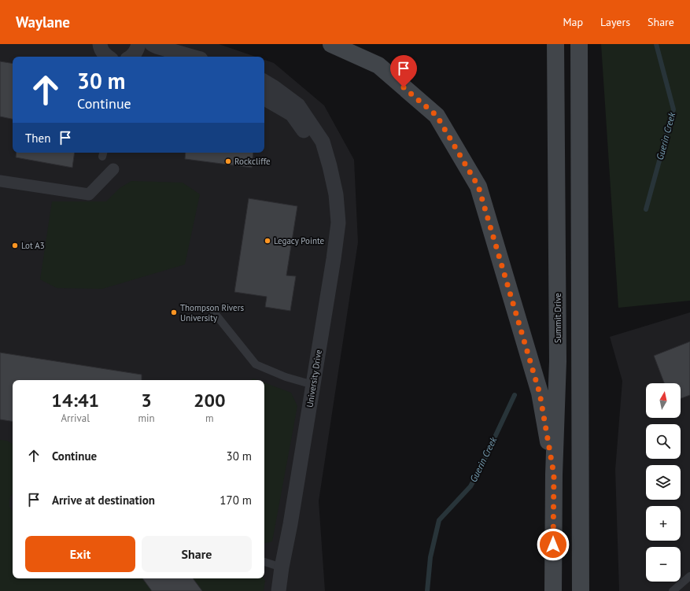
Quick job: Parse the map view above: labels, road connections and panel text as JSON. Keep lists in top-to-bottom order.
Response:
{
  "streets": {
    "main road": ["Summit Drive"],
    "street": ["University Drive"]
  },
  "water": ["Guerin Creek"],
  "places": [
    "Rockcliffe",
    "Legacy Pointe",
    "Lot A3",
    "Thompson Rivers University"
  ],
  "north": "top",
  "page": {
    "header": "Waylane",
    "nav": ["Map", "Layers", "Share"],
    "turn": ["30 m", "Continue"],
    "then": "Then",
    "eta": [
      "14:41",
      "Arrival",
      "3",
      "min",
      "200",
      "m"
    ],
    "map_buttons": ["+", "−"],
    "list": [
      {
        "name": "Continue",
        "value": "30 m"
      },
      {
        "name": "Arrive at destination",
        "value": "170 m"
      }
    ],
    "buttons": ["Exit", "Share"]
  }
}
